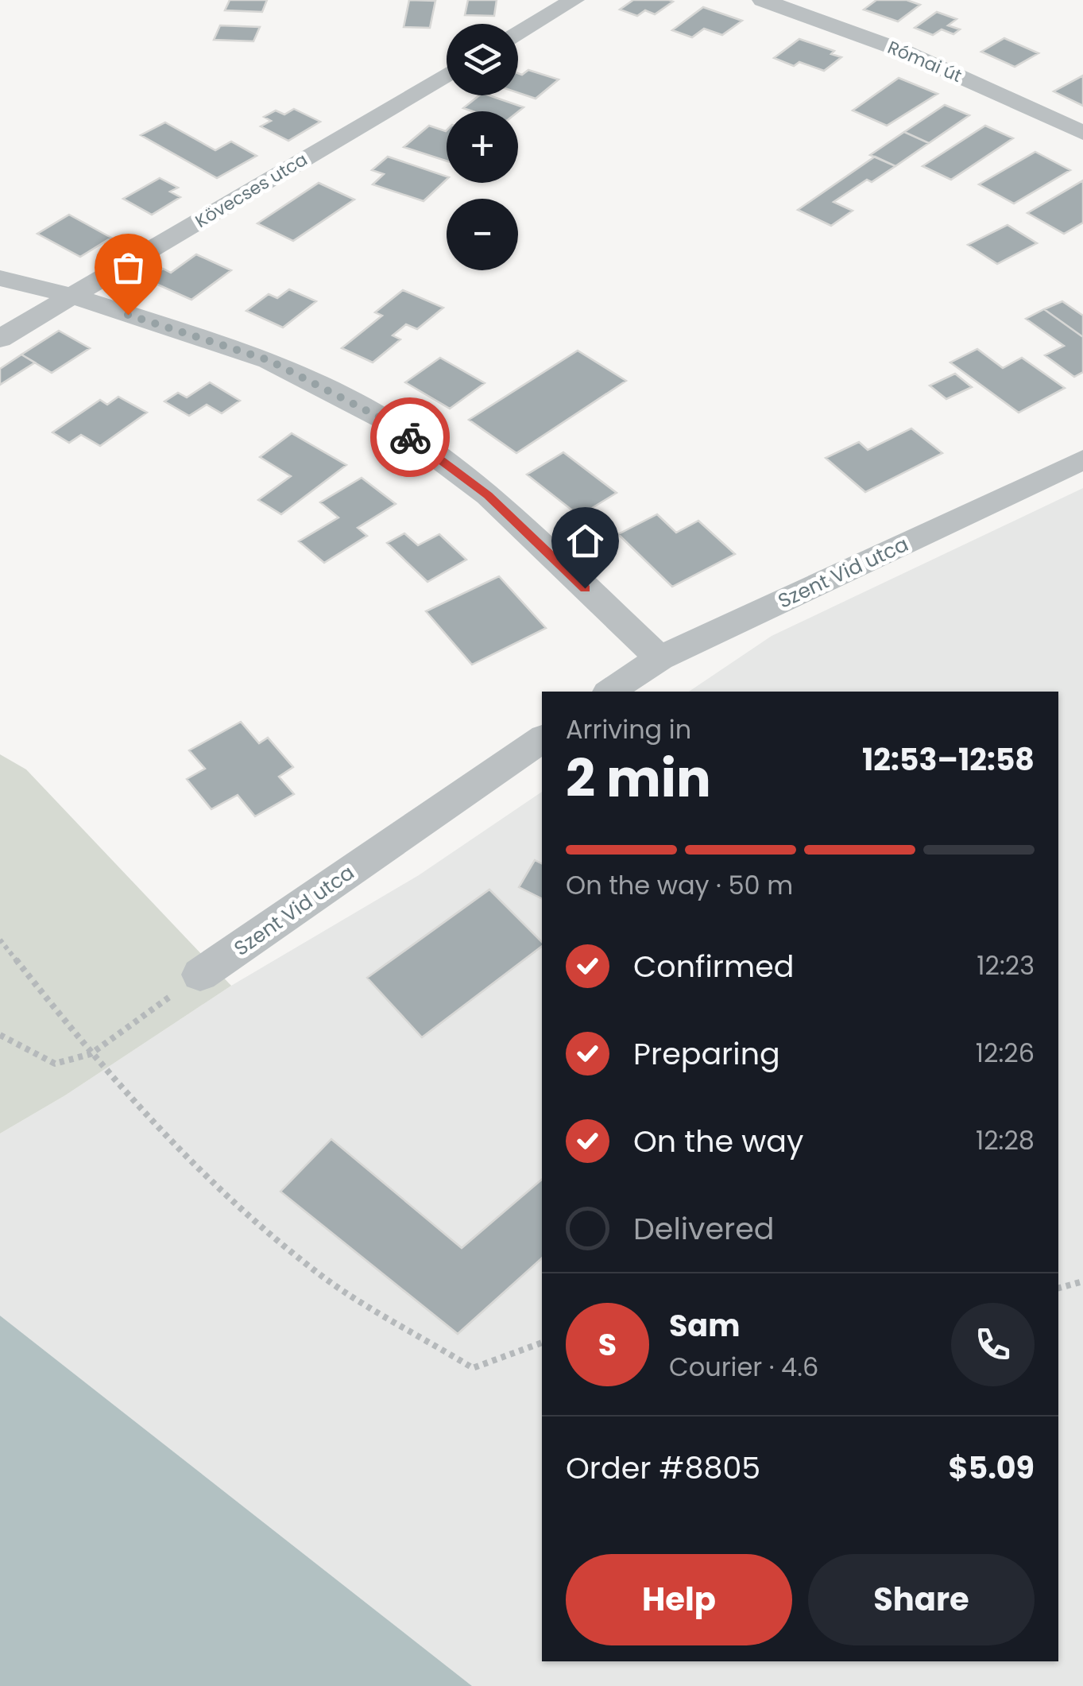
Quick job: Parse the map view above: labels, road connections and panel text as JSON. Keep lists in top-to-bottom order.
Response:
{
  "streets": {
    "street": ["Római út", "Kövecses utca", "Szent Vid utca"]
  },
  "page": {
    "map_buttons": ["+", "−"],
    "heading": ["2 min", "Arriving in", "12:53–12:58"],
    "panel": [
      "Sam",
      "Courier · 4.6",
      "Order #8805",
      "$5.09"
    ],
    "bar": "On the way · 50 m",
    "list": [
      ["Confirmed", "12:23"],
      ["Preparing", "12:26"],
      ["On the way", "12:28"],
      "Delivered"
    ],
    "round": "S",
    "buttons": ["Help", "Share"]
  }
}
